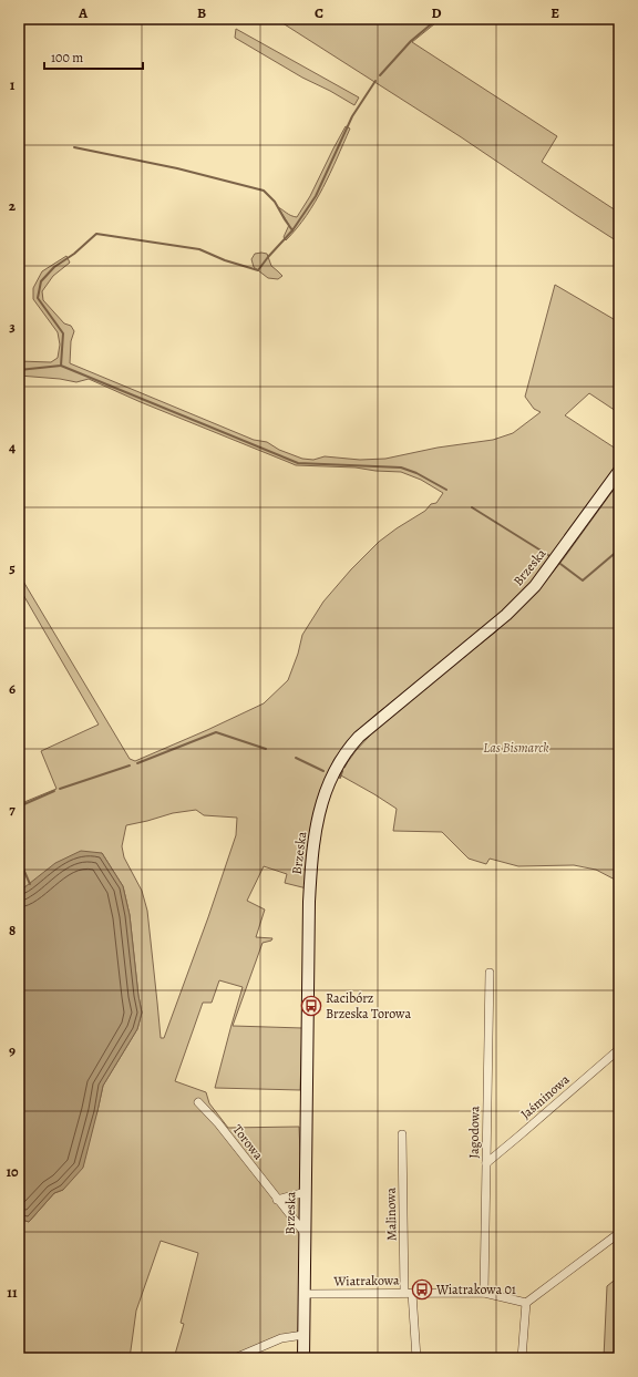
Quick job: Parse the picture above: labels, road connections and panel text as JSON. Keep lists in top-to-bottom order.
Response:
{
  "streets": {
    "street": [
      "Brzeska",
      "Jaśminowa",
      "Jagodowa",
      "Torowa",
      "Malinowa",
      "Wiatrakowa"
    ]
  },
  "crossings": [
    ["Brzeska", "Torowa"],
    ["Brzeska", "Wiatrakowa"],
    ["Jaśminowa", "Jagodowa"],
    ["Jagodowa", "Wiatrakowa"],
    ["Malinowa", "Wiatrakowa"]
  ],
  "parks": ["Las Bismarck"],
  "places": {
    "bus stop": ["Racibórz Brzeska Torowa", "Wiatrakowa 01"]
  },
  "scale_bar": "100 m",
  "grid": {
    "columns": [
      "A",
      "B",
      "C",
      "D",
      "E"
    ],
    "rows": [
      "1",
      "2",
      "3",
      "4",
      "5",
      "6",
      "7",
      "8",
      "9",
      "10",
      "11"
    ]
  }
}
